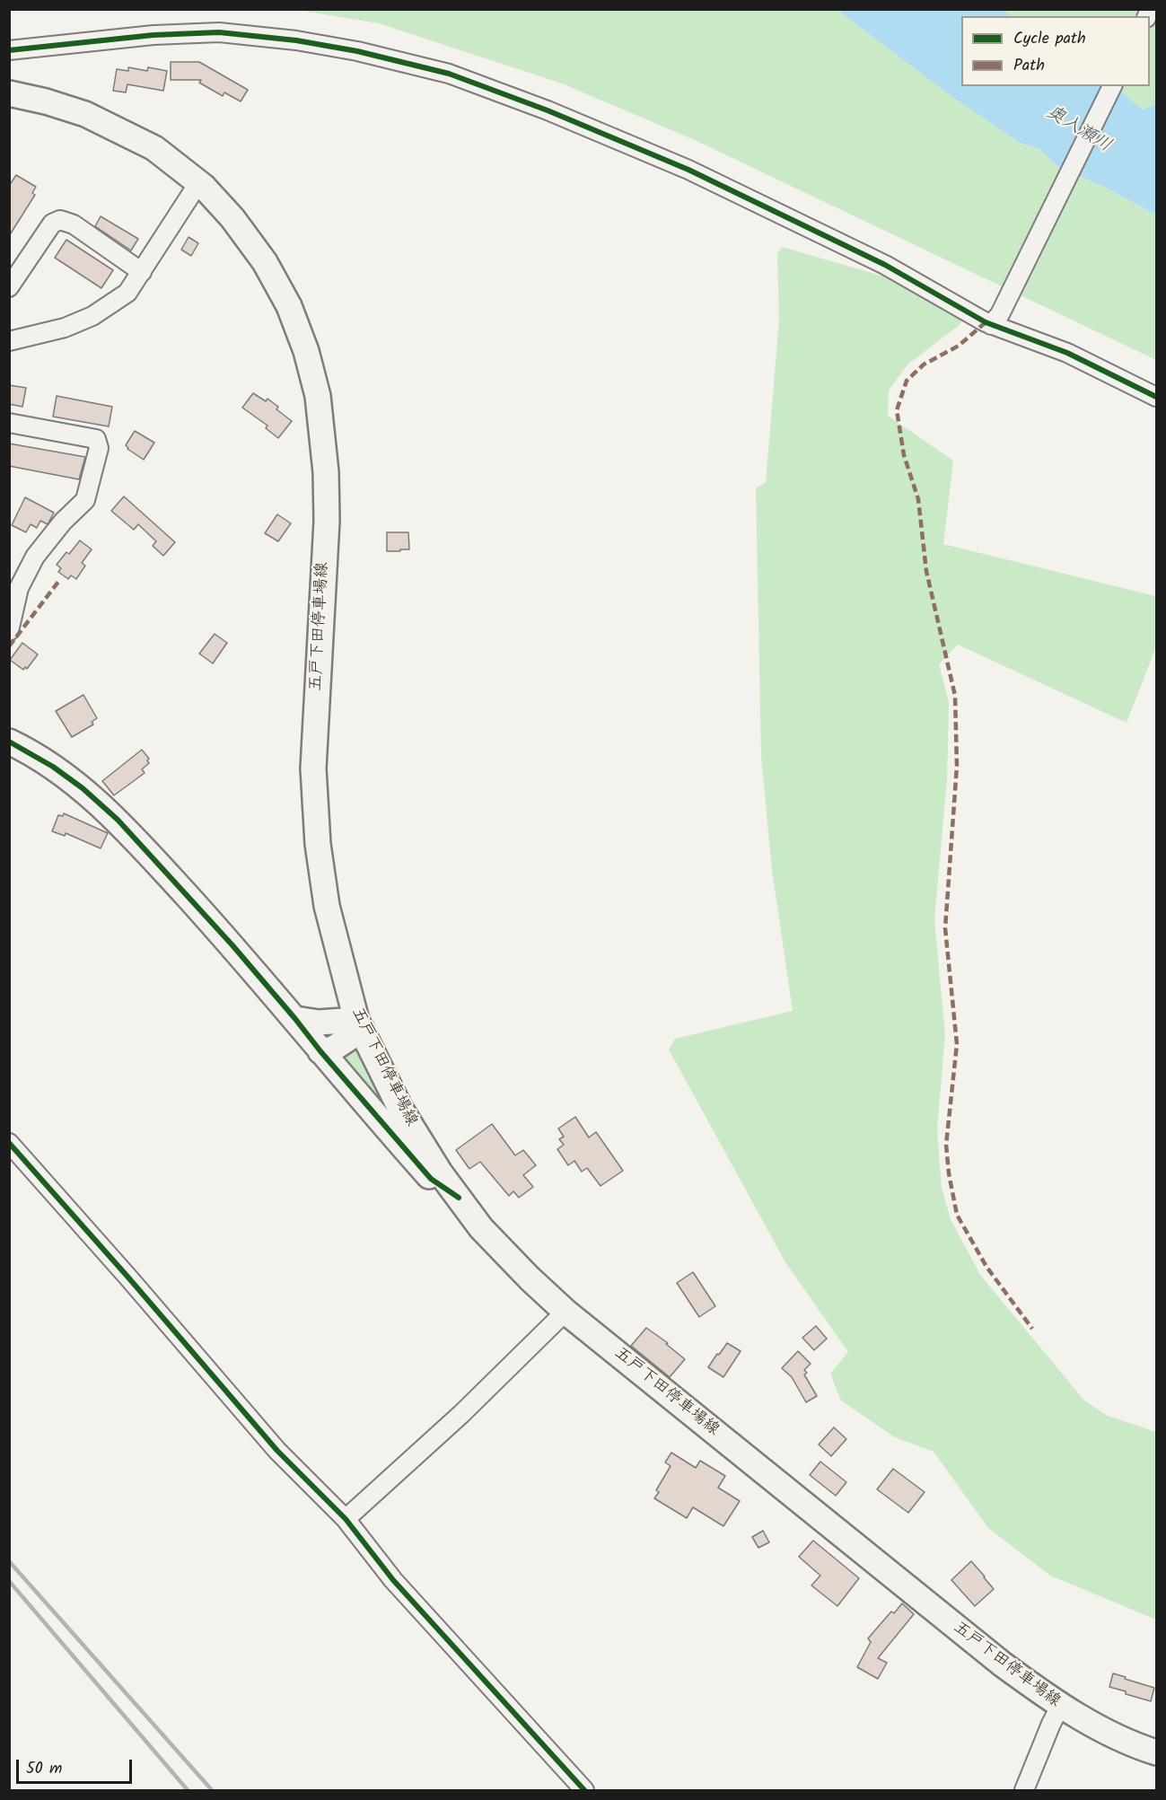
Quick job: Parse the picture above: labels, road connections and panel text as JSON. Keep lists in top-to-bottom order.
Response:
{
  "streets": {
    "main road": ["五戸下田停車場線"]
  },
  "water": ["奥入瀬川"],
  "legend": ["Cycle path", "Path"],
  "scale_bar": "50 m"
}
